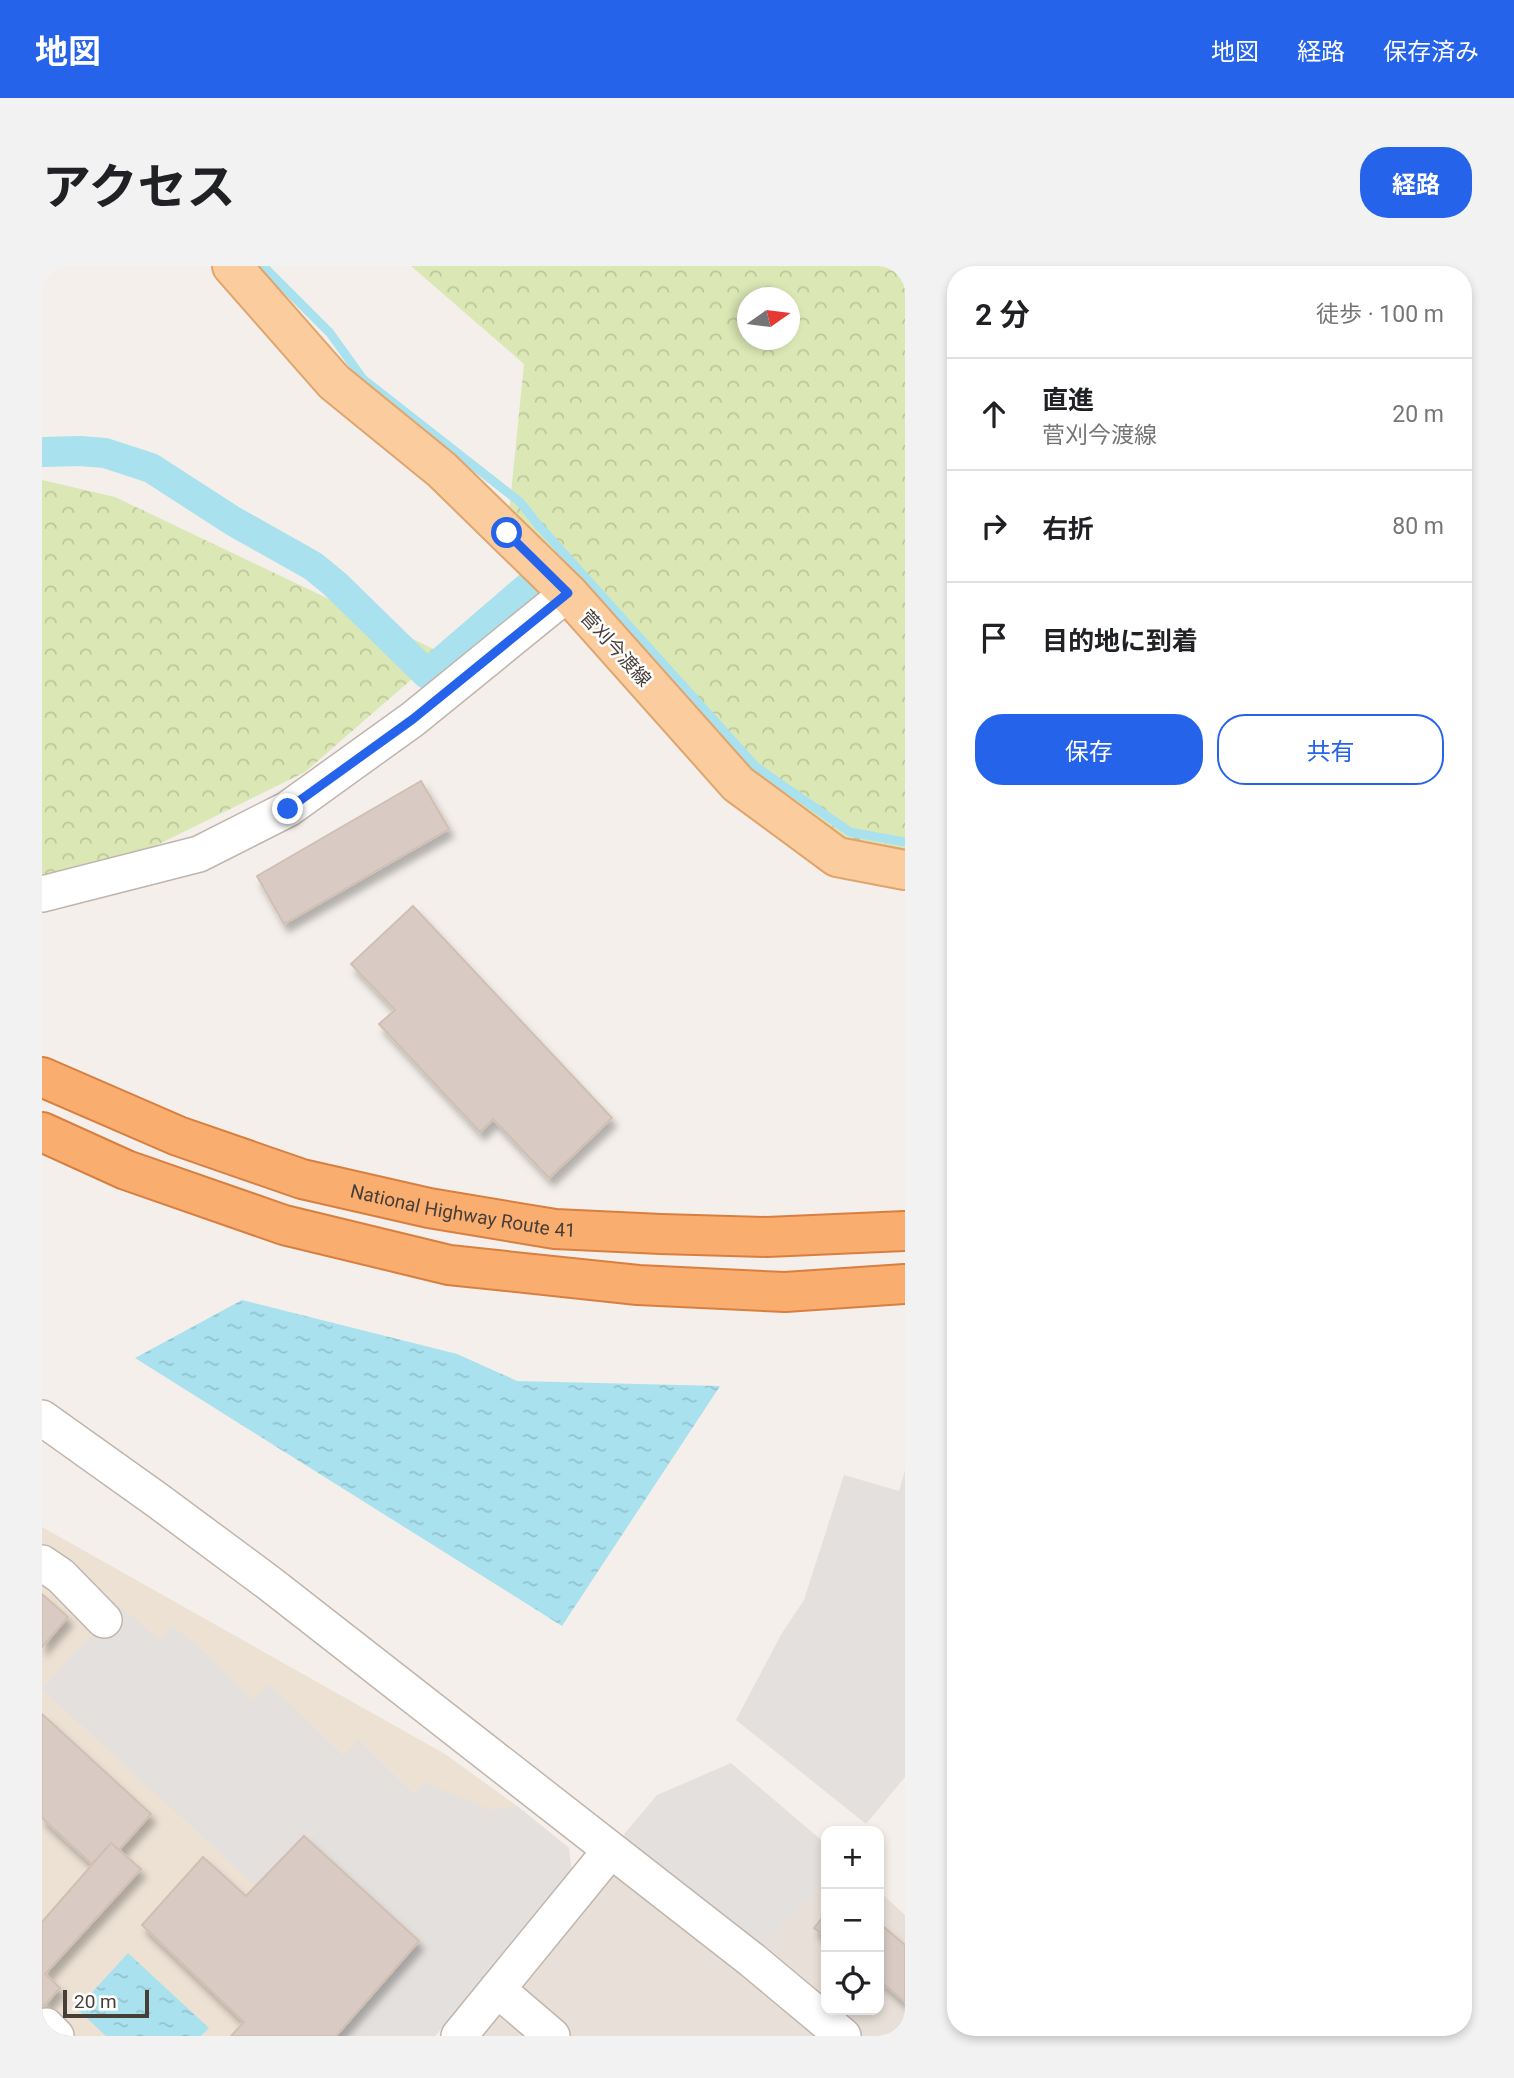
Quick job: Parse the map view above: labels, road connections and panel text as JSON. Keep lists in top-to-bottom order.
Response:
{
  "streets": {
    "highway": ["National Highway Route 41"],
    "main road": ["菅刈今渡線"]
  },
  "scale_bar": "20 m",
  "north": "right",
  "page": {
    "header": "地図",
    "nav": ["地図", "経路", "保存済み"],
    "title": "アクセス",
    "buttons": [
      "経路",
      ["保存", "共有"]
    ],
    "heading": ["2 分", "徒歩 · 100 m"],
    "list": [
      ["直進", "菅刈今渡線", "20 m"],
      ["右折", "80 m"],
      "目的地に到着"
    ],
    "map_buttons": ["+", "−"],
    "scale": "20 m"
  }
}
